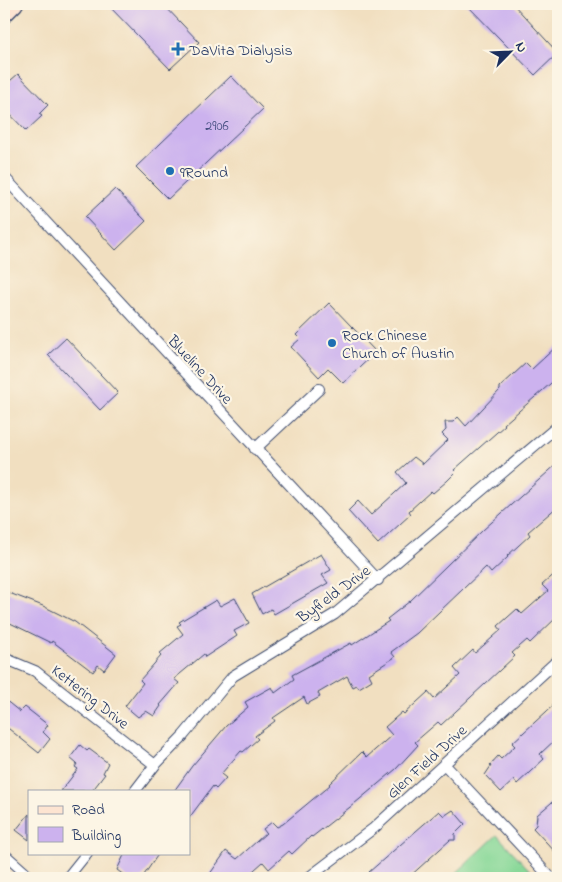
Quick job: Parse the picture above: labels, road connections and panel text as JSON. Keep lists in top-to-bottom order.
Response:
{
  "streets": {
    "street": [
      "Blueline Drive",
      "Byfield Drive",
      "Kettering Drive",
      "Glen Field Drive"
    ]
  },
  "crossings": [
    ["Blueline Drive", "Byfield Drive"],
    ["Byfield Drive", "Kettering Drive"]
  ],
  "places": {
    "health": ["DaVita Dialysis"],
    "other": ["9Round", "Rock Chinese Church of Austin"]
  },
  "house_numbers": ["2906"],
  "legend": ["Road", "Building"],
  "north": "top right"
}
